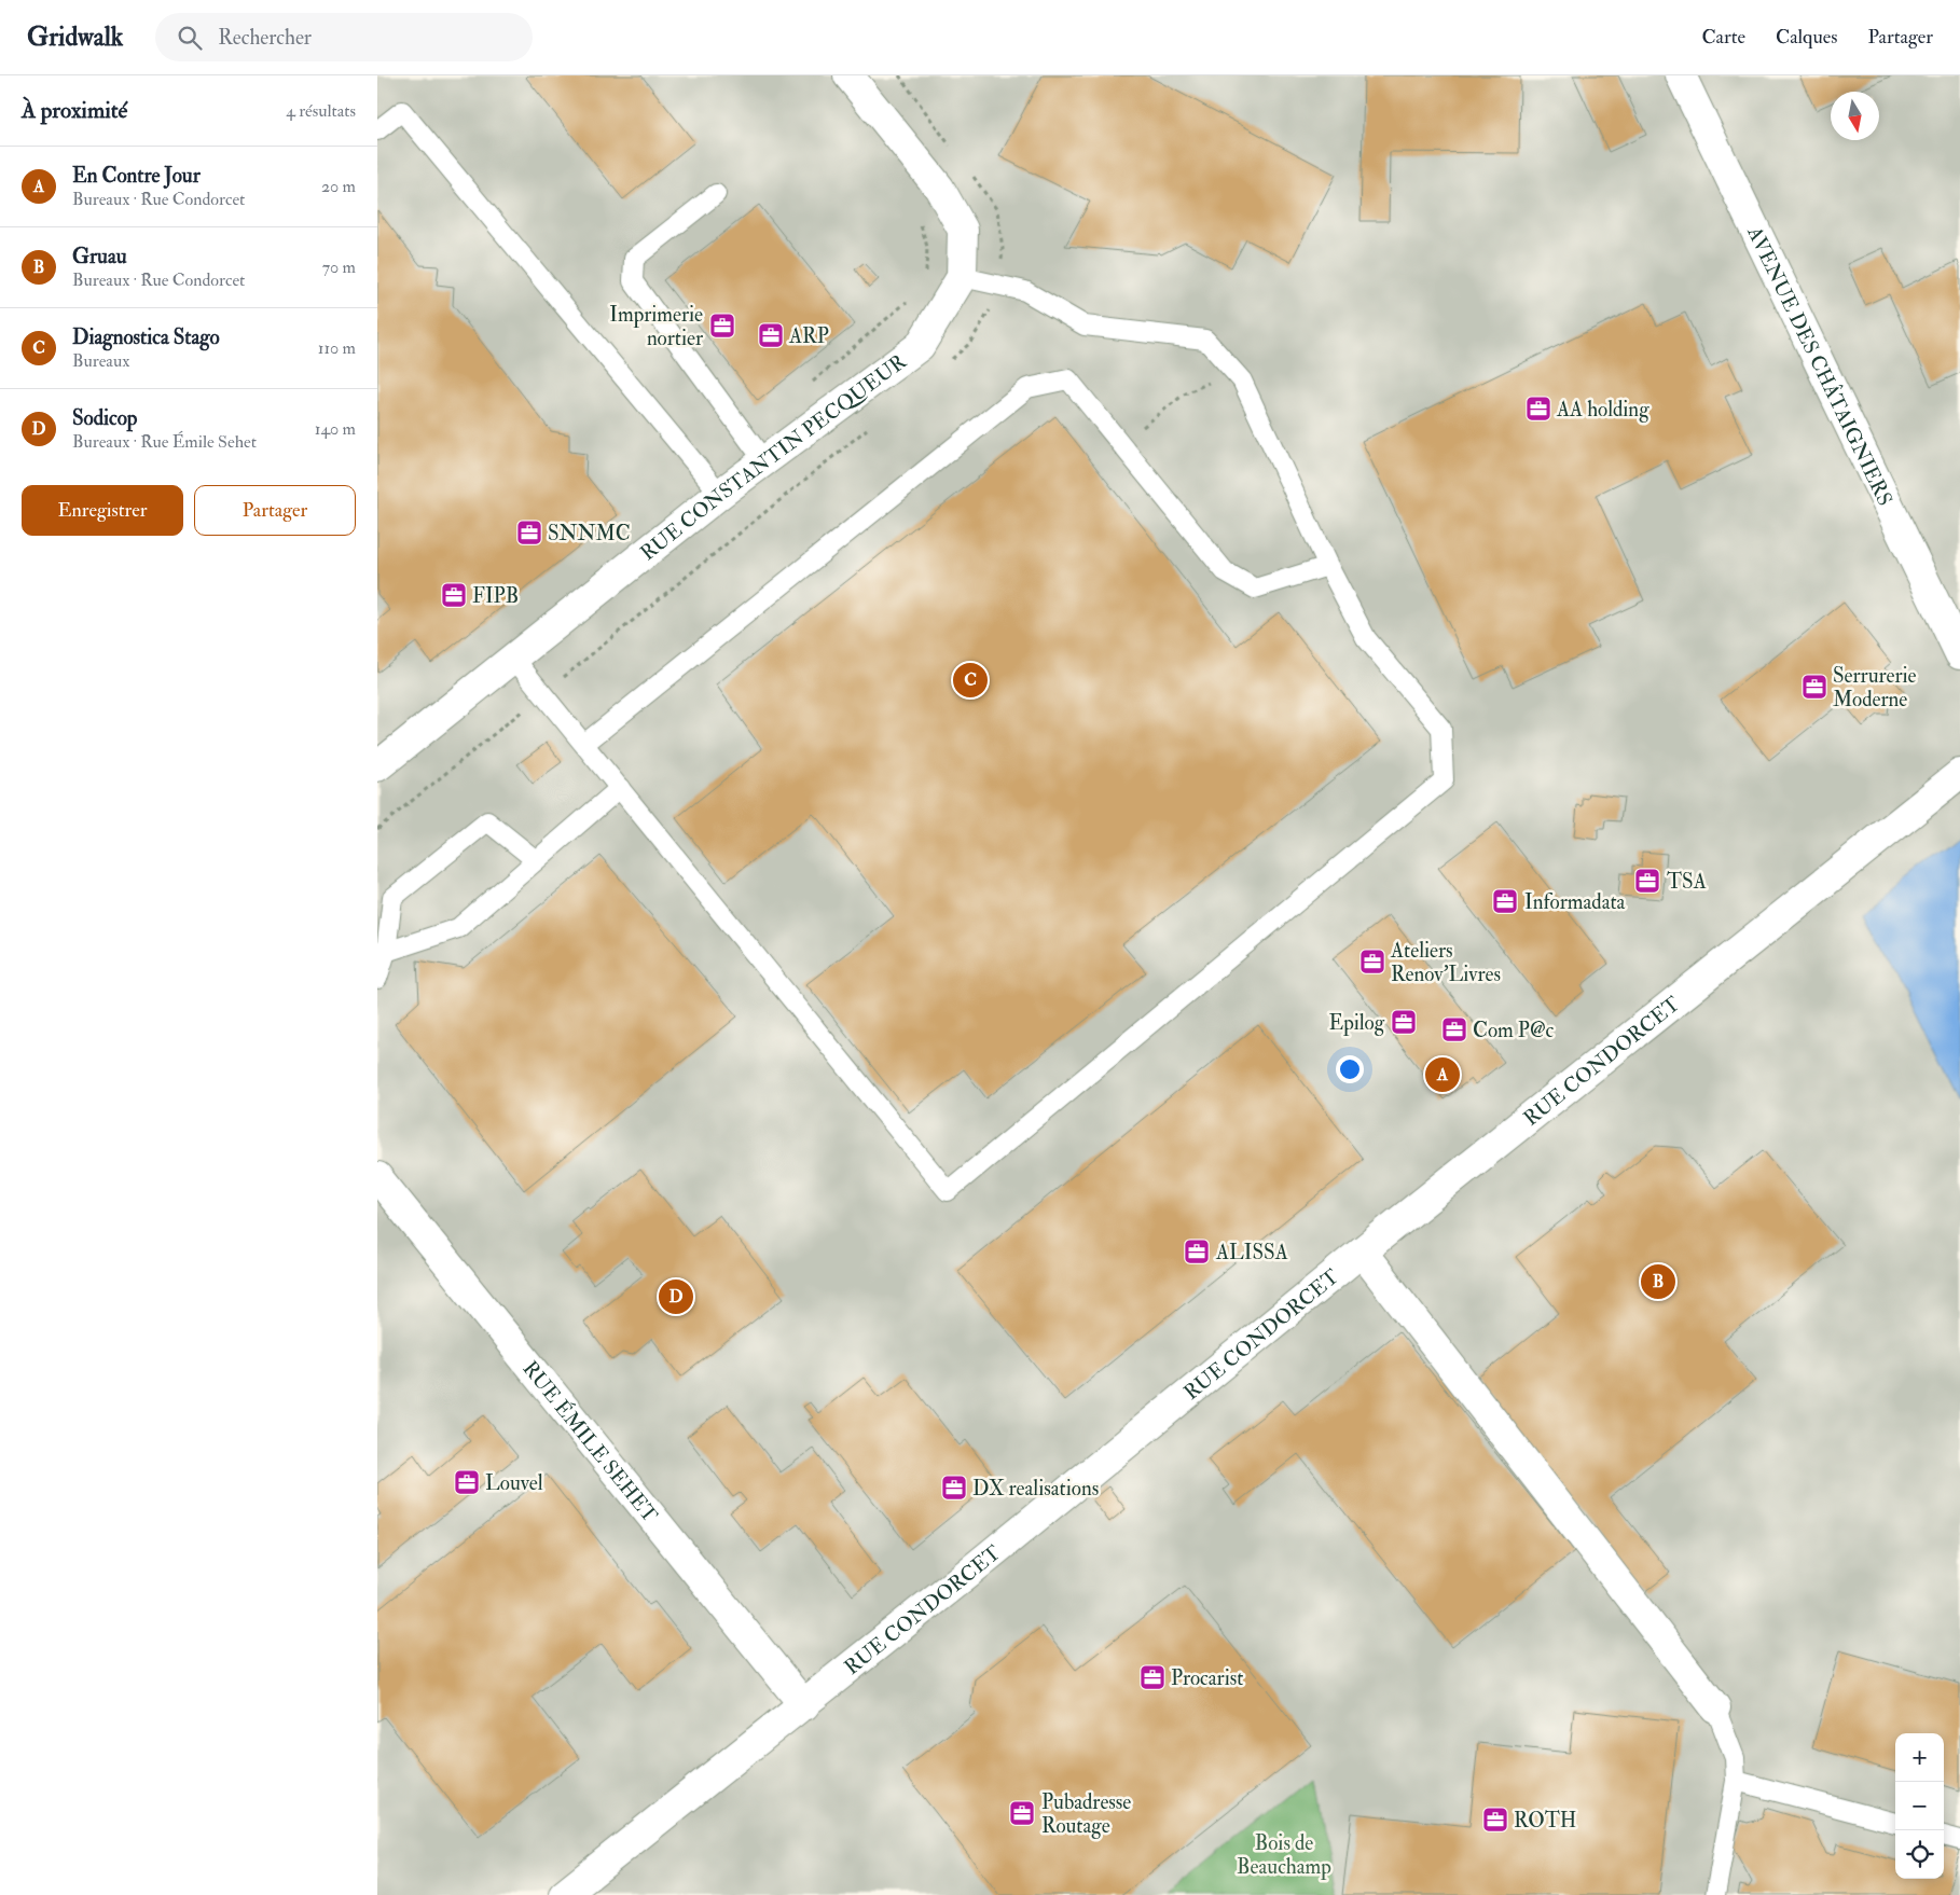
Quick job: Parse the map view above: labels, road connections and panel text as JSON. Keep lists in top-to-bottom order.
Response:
{
  "streets": {
    "street": [
      "AVENUE DES CHÂTAIGNIERS",
      "RUE CONSTANTIN PECQUEUR",
      "RUE CONDORCET",
      "RUE ÉMILE SEHET"
    ]
  },
  "crossings": [
    ["RUE CONDORCET", "RUE ÉMILE SEHET"]
  ],
  "parks": ["Bois de Beauchamp"],
  "places": {
    "office": [
      "Imprimerie nortier",
      "ARP",
      "AA holding",
      "SNNMC",
      "FIPB",
      "Serrurerie Moderne",
      "TSA",
      "Informadata",
      "Ateliers Renov'Livres",
      "Epilog",
      "Com P@c",
      "ALISSA",
      "Louvel",
      "DX realisations",
      "Procarist",
      "Pubadresse Routage",
      "ROTH"
    ]
  },
  "north": "bottom",
  "page": {
    "header": "Gridwalk",
    "search": "Rechercher",
    "nav": ["Carte", "Calques", "Partager"],
    "heading": ["À proximité", "4 résultats"],
    "list": [
      {
        "mark": "A",
        "name": "En Contre Jour",
        "note": "Bureaux · Rue Condorcet",
        "value": "20 m"
      },
      {
        "mark": "B",
        "name": "Gruau",
        "note": "Bureaux · Rue Condorcet",
        "value": "70 m"
      },
      {
        "mark": "C",
        "name": "Diagnostica Stago",
        "note": "Bureaux",
        "value": "110 m"
      },
      {
        "mark": "D",
        "name": "Sodicop",
        "note": "Bureaux · Rue Émile Sehet",
        "value": "140 m"
      }
    ],
    "buttons": ["Enregistrer", "Partager"],
    "pins": [
      "C",
      "A",
      "B",
      "D"
    ],
    "map_buttons": ["+", "−"]
  }
}
